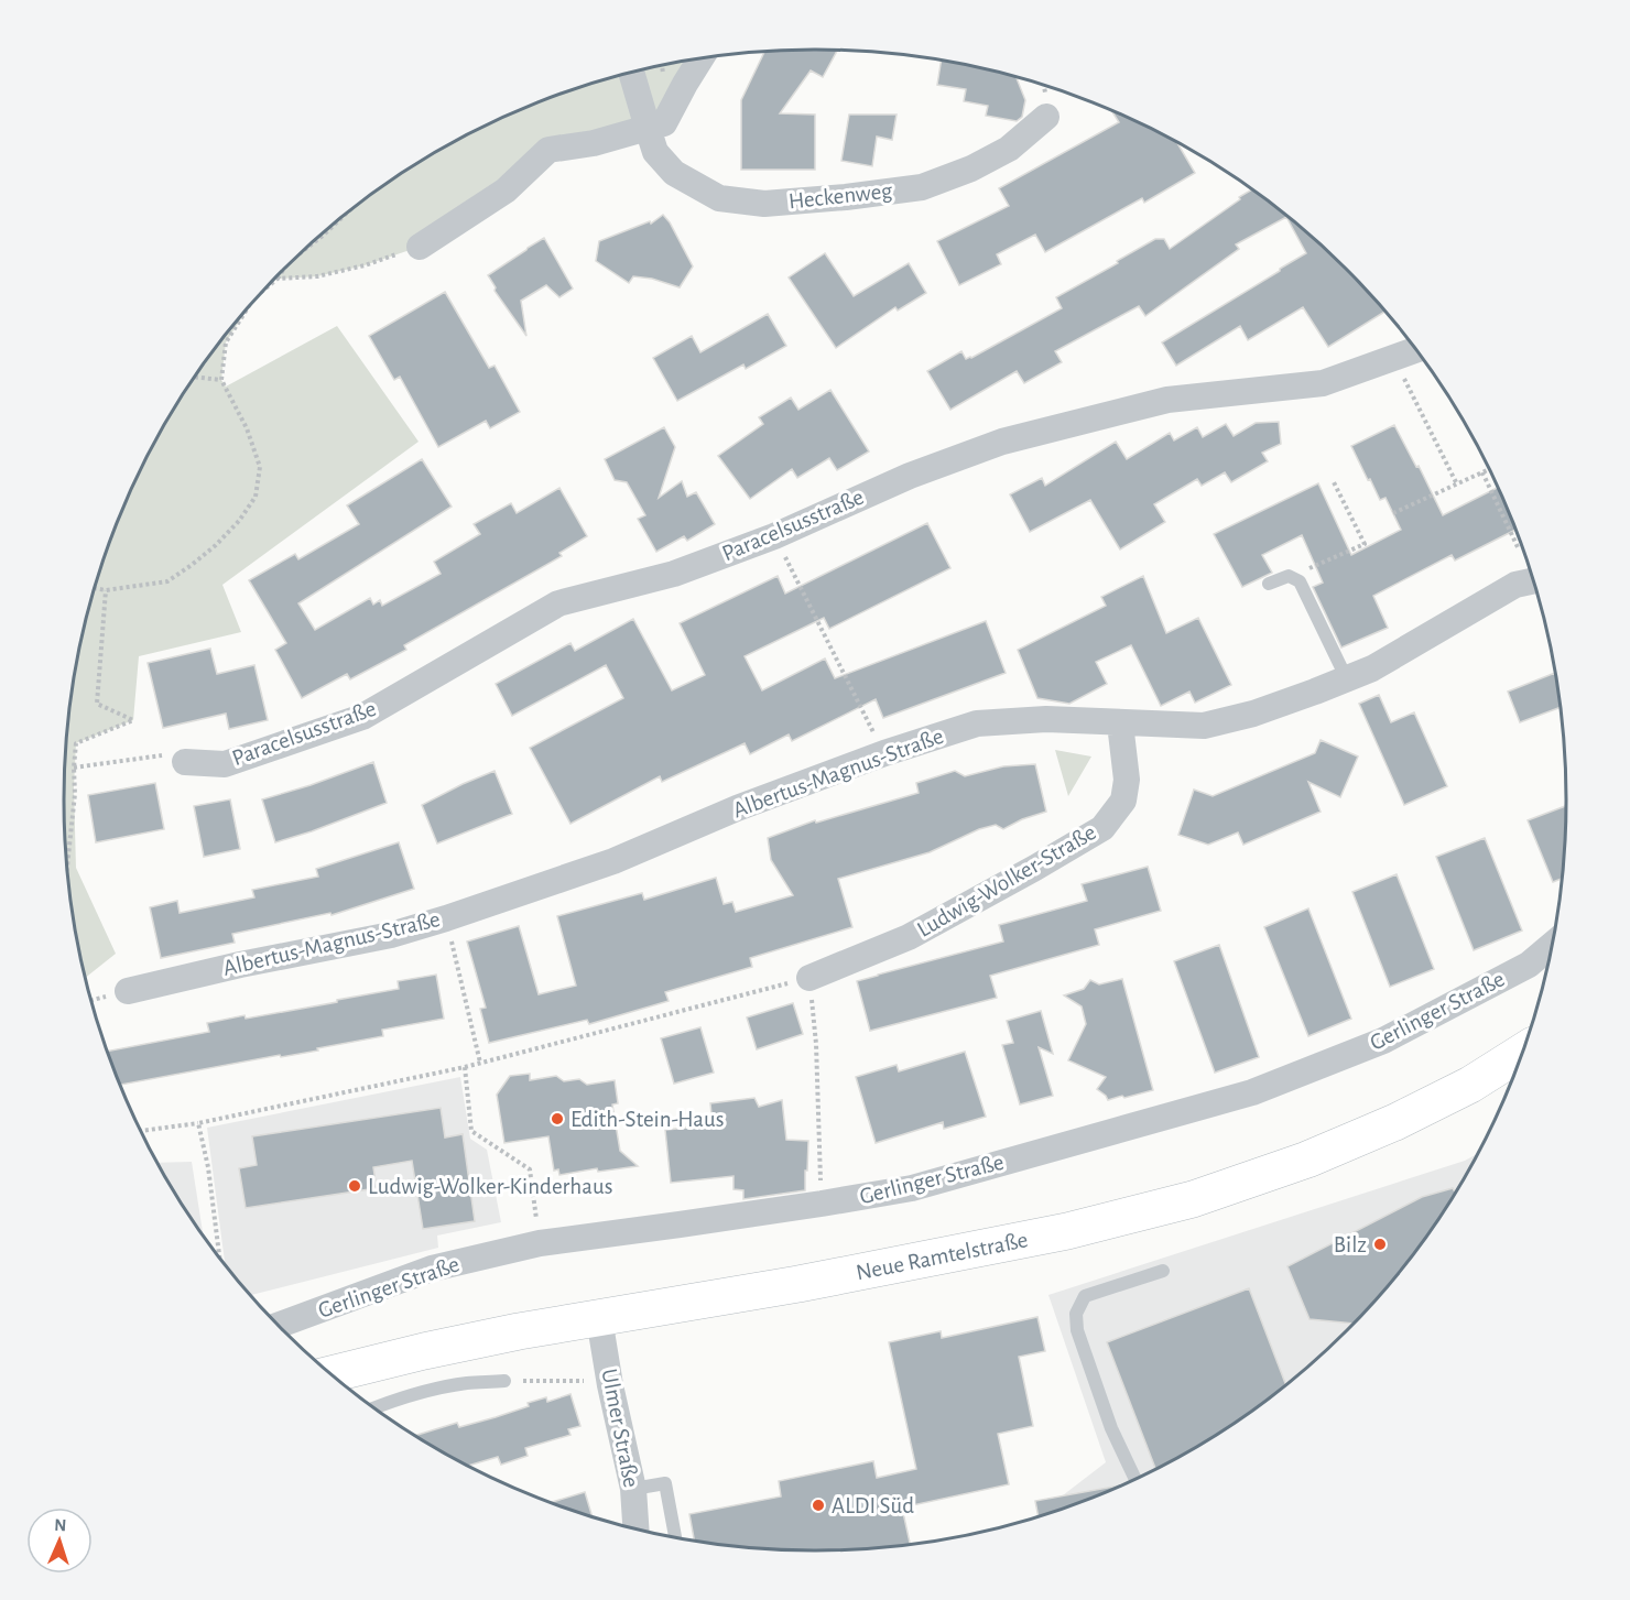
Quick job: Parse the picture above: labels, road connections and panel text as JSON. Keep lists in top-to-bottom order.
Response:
{
  "streets": {
    "main road": ["Neue Ramtelstraße"],
    "street": [
      "Heckenweg",
      "Paracelsusstraße",
      "Albertus-Magnus-Straße",
      "Ludwig-Wolker-Straße",
      "Gerlinger Straße",
      "Ulmer Straße"
    ]
  },
  "crossings": [
    ["Albertus-Magnus-Straße", "Ludwig-Wolker-Straße"],
    ["Neue Ramtelstraße", "Ulmer Straße"]
  ],
  "places": [
    "Edith-Stein-Haus",
    "Ludwig-Wolker-Kinderhaus",
    "Bilz",
    "ALDI Süd"
  ],
  "north": "top"
}
